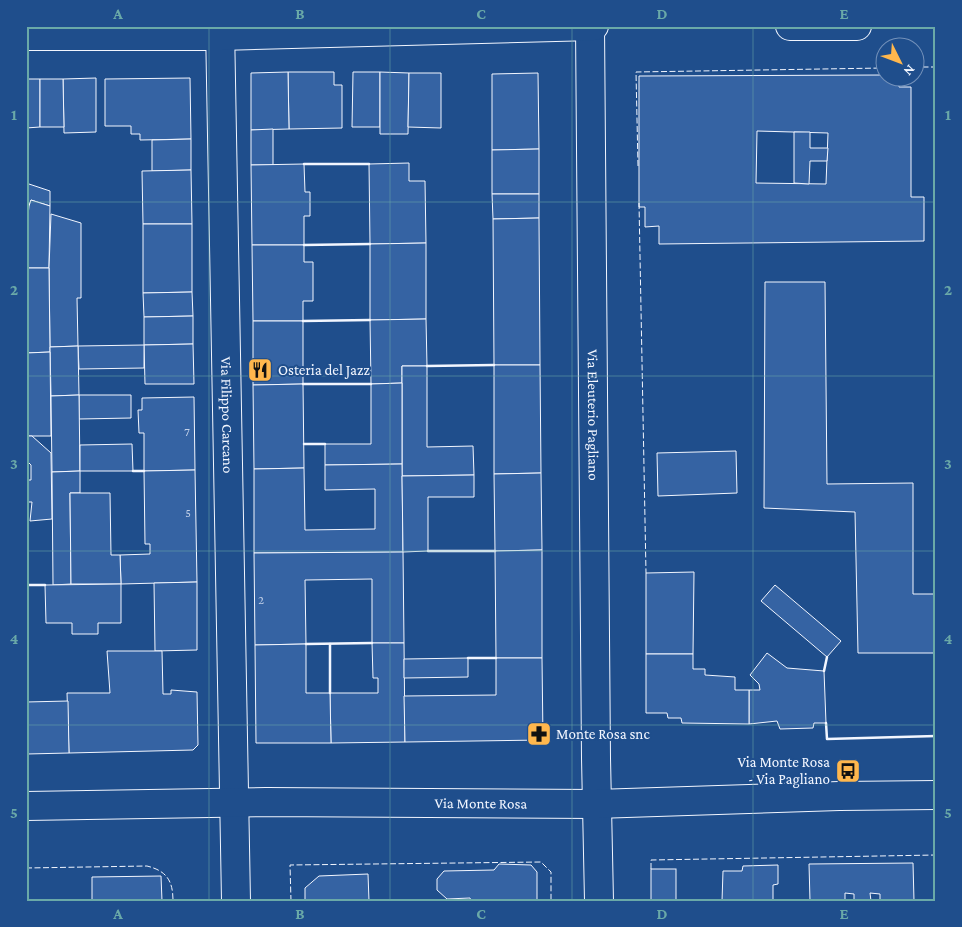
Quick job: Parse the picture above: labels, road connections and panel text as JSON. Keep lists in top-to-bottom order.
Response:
{
  "streets": {
    "street": ["Via Filippo Carcano", "Via Eleuterio Pagliano", "Via Monte Rosa"]
  },
  "crossings": [
    ["Via Filippo Carcano", "Via Monte Rosa"],
    ["Via Eleuterio Pagliano", "Via Monte Rosa"]
  ],
  "places": {
    "restaurant": ["Osteria del Jazz"],
    "pharmacy": ["Monte Rosa snc"],
    "bus stop": ["Via Monte Rosa - Via Pagliano"]
  },
  "house_numbers": ["7", "5", "2"],
  "north": "bottom right",
  "grid": {
    "columns": [
      "A",
      "B",
      "C",
      "D",
      "E"
    ],
    "rows": [
      "1",
      "2",
      "3",
      "4",
      "5"
    ]
  }
}
